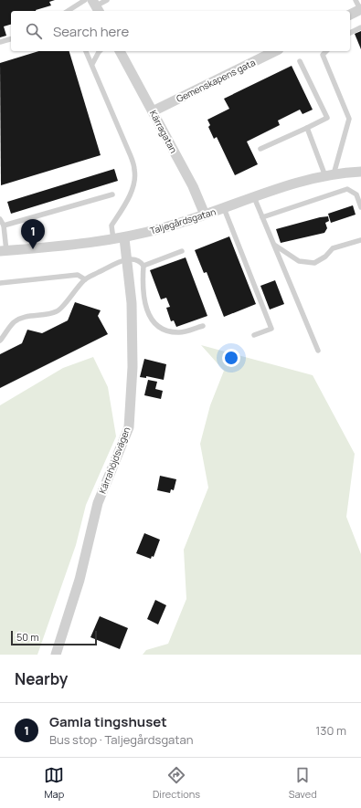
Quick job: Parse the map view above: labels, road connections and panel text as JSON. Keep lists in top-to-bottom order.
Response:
{
  "streets": {
    "street": [
      "Gemenskapens gata",
      "Kärragatan",
      "Taljegårdsgatan",
      "Kärrahöjdsvägen"
    ]
  },
  "crossings": [
    ["Gemenskapens gata", "Kärragatan"],
    ["Kärragatan", "Taljegårdsgatan"],
    ["Taljegårdsgatan", "Kärrahöjdsvägen"]
  ],
  "scale_bar": "50 m",
  "page": {
    "search": "Search here",
    "pins": "1",
    "scale": "50 m",
    "heading": "Nearby",
    "list": [
      {
        "mark": "1",
        "name": "Gamla tingshuset",
        "note": "Bus stop · Taljegårdsgatan",
        "value": "130 m"
      }
    ],
    "nav": ["Map", "Directions", "Saved"]
  }
}
